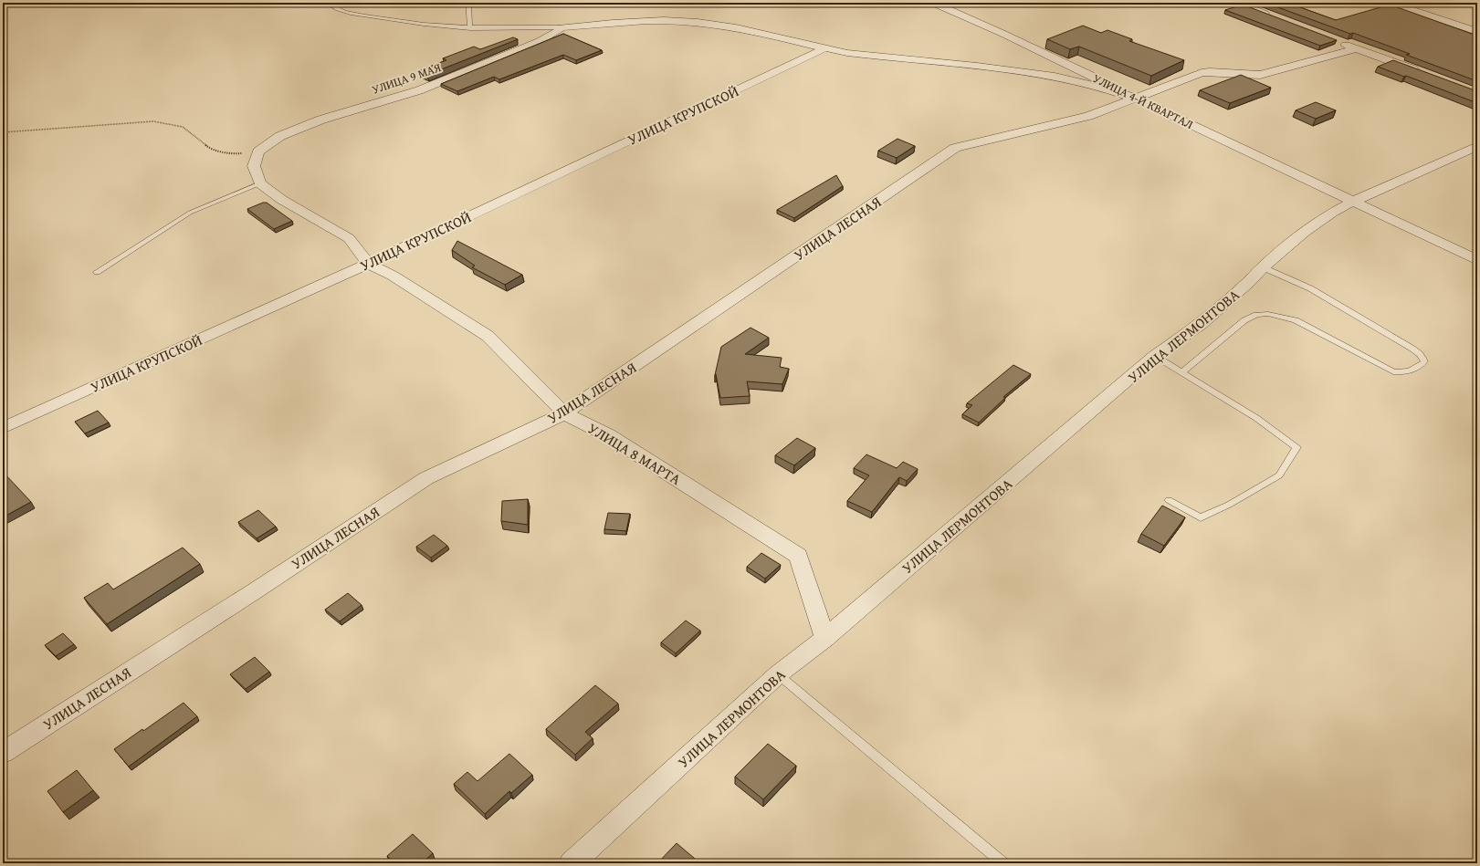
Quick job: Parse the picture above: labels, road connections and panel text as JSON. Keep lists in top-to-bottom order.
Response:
{
  "streets": {
    "street": [
      "УЛИЦА 9 МАЯ",
      "УЛИЦА 4-Й КВАРТАЛ",
      "УЛИЦА КРУПСКОЙ",
      "УЛИЦА ЛЕСНАЯ",
      "УЛИЦА ЛЕРМОНТОВА",
      "УЛИЦА 8 МАРТА"
    ]
  },
  "crossings": [
    ["УЛИЦА 4-Й КВАРТАЛ", "УЛИЦА ЛЕСНАЯ"],
    ["УЛИЦА 4-Й КВАРТАЛ", "УЛИЦА ЛЕРМОНТОВА"],
    ["УЛИЦА КРУПСКОЙ", "УЛИЦА 8 МАРТА"],
    ["УЛИЦА ЛЕСНАЯ", "УЛИЦА 8 МАРТА"],
    ["УЛИЦА ЛЕРМОНТОВА", "УЛИЦА 8 МАРТА"]
  ]
}
